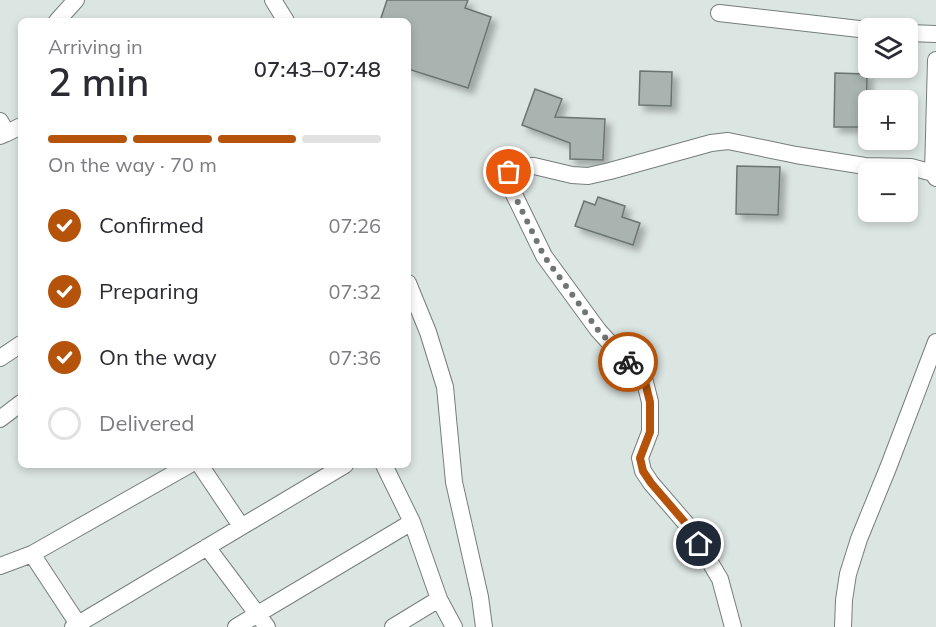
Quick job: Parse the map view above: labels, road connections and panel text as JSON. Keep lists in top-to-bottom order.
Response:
{
  "page": {
    "map_buttons": ["+", "−"],
    "heading": ["2 min", "Arriving in", "07:43–07:48"],
    "bar": "On the way · 70 m",
    "list": [
      ["Confirmed", "07:26"],
      ["Preparing", "07:32"],
      ["On the way", "07:36"],
      "Delivered"
    ]
  }
}
